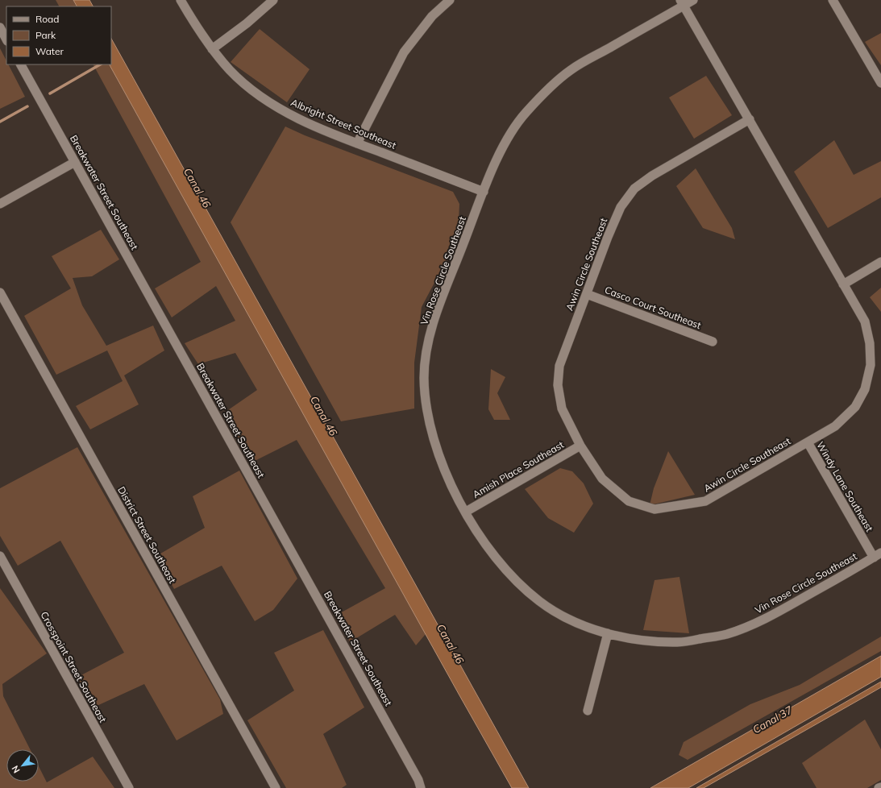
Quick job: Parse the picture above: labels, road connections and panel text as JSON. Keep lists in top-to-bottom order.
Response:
{
  "streets": {
    "street": [
      "Albright Street Southeast",
      "Breakwater Street Southeast",
      "Awin Circle Southeast",
      "Vin Rose Circle Southeast",
      "Casco Court Southeast",
      "Amish Place Southeast",
      "Windy Lane Southeast",
      "District Street Southeast",
      "Crosspoint Street Southeast"
    ]
  },
  "crossings": [
    ["Albright Street Southeast", "Vin Rose Circle Southeast"],
    ["Awin Circle Southeast", "Vin Rose Circle Southeast"],
    ["Awin Circle Southeast", "Casco Court Southeast"],
    ["Awin Circle Southeast", "Amish Place Southeast"],
    ["Awin Circle Southeast", "Windy Lane Southeast"],
    ["Vin Rose Circle Southeast", "Amish Place Southeast"],
    ["Vin Rose Circle Southeast", "Windy Lane Southeast"]
  ],
  "water": ["Canal 46", "Canal 37"],
  "legend": ["Road", "Park", "Water"],
  "north": "bottom left"
}
